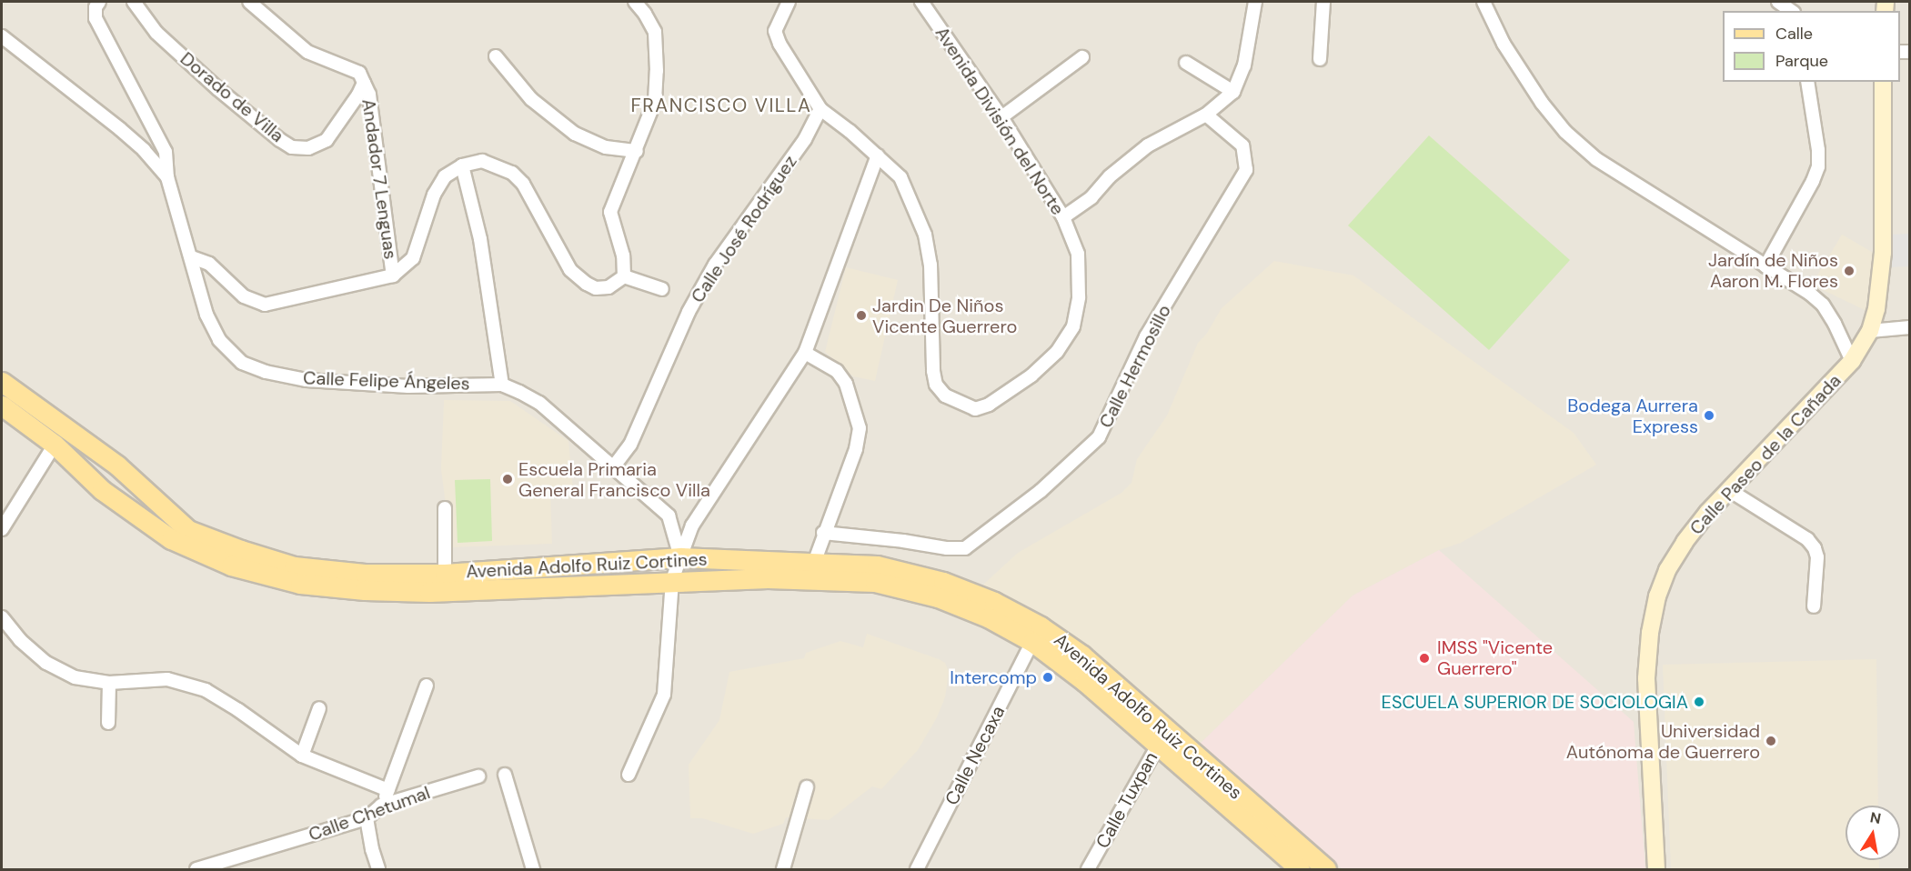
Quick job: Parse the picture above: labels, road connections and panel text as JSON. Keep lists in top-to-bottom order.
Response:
{
  "streets": {
    "main road": ["Avenida Adolfo Ruiz Cortines"],
    "street": [
      "Dorado de Villa",
      "Avenida División del Norte",
      "Andador 7 Lenguas",
      "Calle José Rodríguez",
      "Calle Hermosillo",
      "Calle Felipe Ángeles",
      "Calle Paseo de la Cañada",
      "Calle Necaxa",
      "Calle Tuxpan",
      "Calle Chetumal"
    ]
  },
  "crossings": [
    ["Dorado de Villa", "Andador 7 Lenguas"],
    ["Calle José Rodríguez", "Calle Felipe Ángeles"],
    ["Calle Felipe Ángeles", "Avenida Adolfo Ruiz Cortines"],
    ["Avenida Adolfo Ruiz Cortines", "Calle Necaxa"],
    ["Avenida Adolfo Ruiz Cortines", "Calle Tuxpan"]
  ],
  "districts": ["FRANCISCO VILLA"],
  "places": [
    "Jardín de Niños Aaron M. Flores",
    "Jardin De Niños Vicente Guerrero",
    "Bodega Aurrera Express",
    "Escuela Primaria General Francisco Villa",
    "IMSS \"Vicente Guerrero\"",
    "Intercomp",
    "ESCUELA SUPERIOR DE SOCIOLOGIA",
    "Universidad Autónoma de Guerrero"
  ],
  "legend": ["Calle", "Parque"],
  "north": "top"
}
